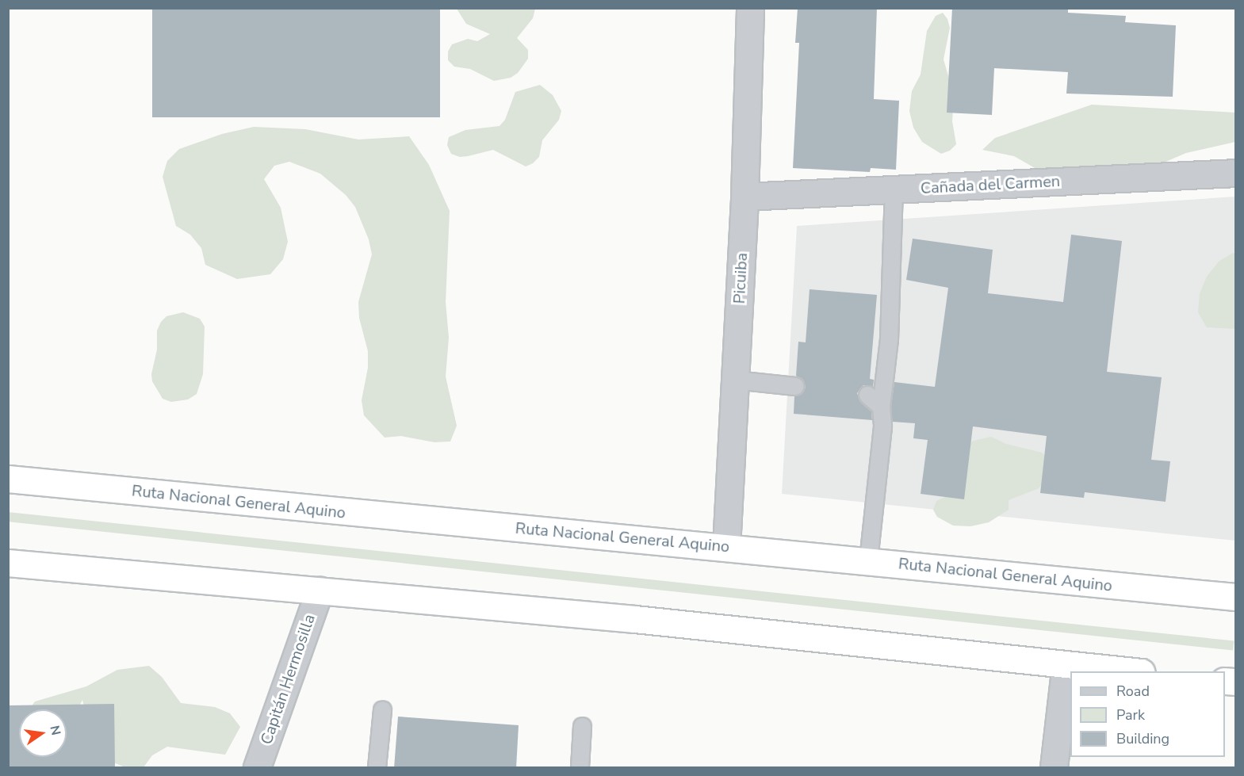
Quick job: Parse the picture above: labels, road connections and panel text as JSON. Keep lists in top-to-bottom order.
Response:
{
  "streets": {
    "highway": ["Ruta Nacional General Aquino"],
    "street": ["Cañada del Carmen", "Picuiba", "Capitán Hermosilla"]
  },
  "crossings": [
    ["Cañada del Carmen", "Picuiba"],
    ["Picuiba", "Ruta Nacional General Aquino"]
  ],
  "legend": ["Road", "Park", "Building"],
  "north": "right"
}
